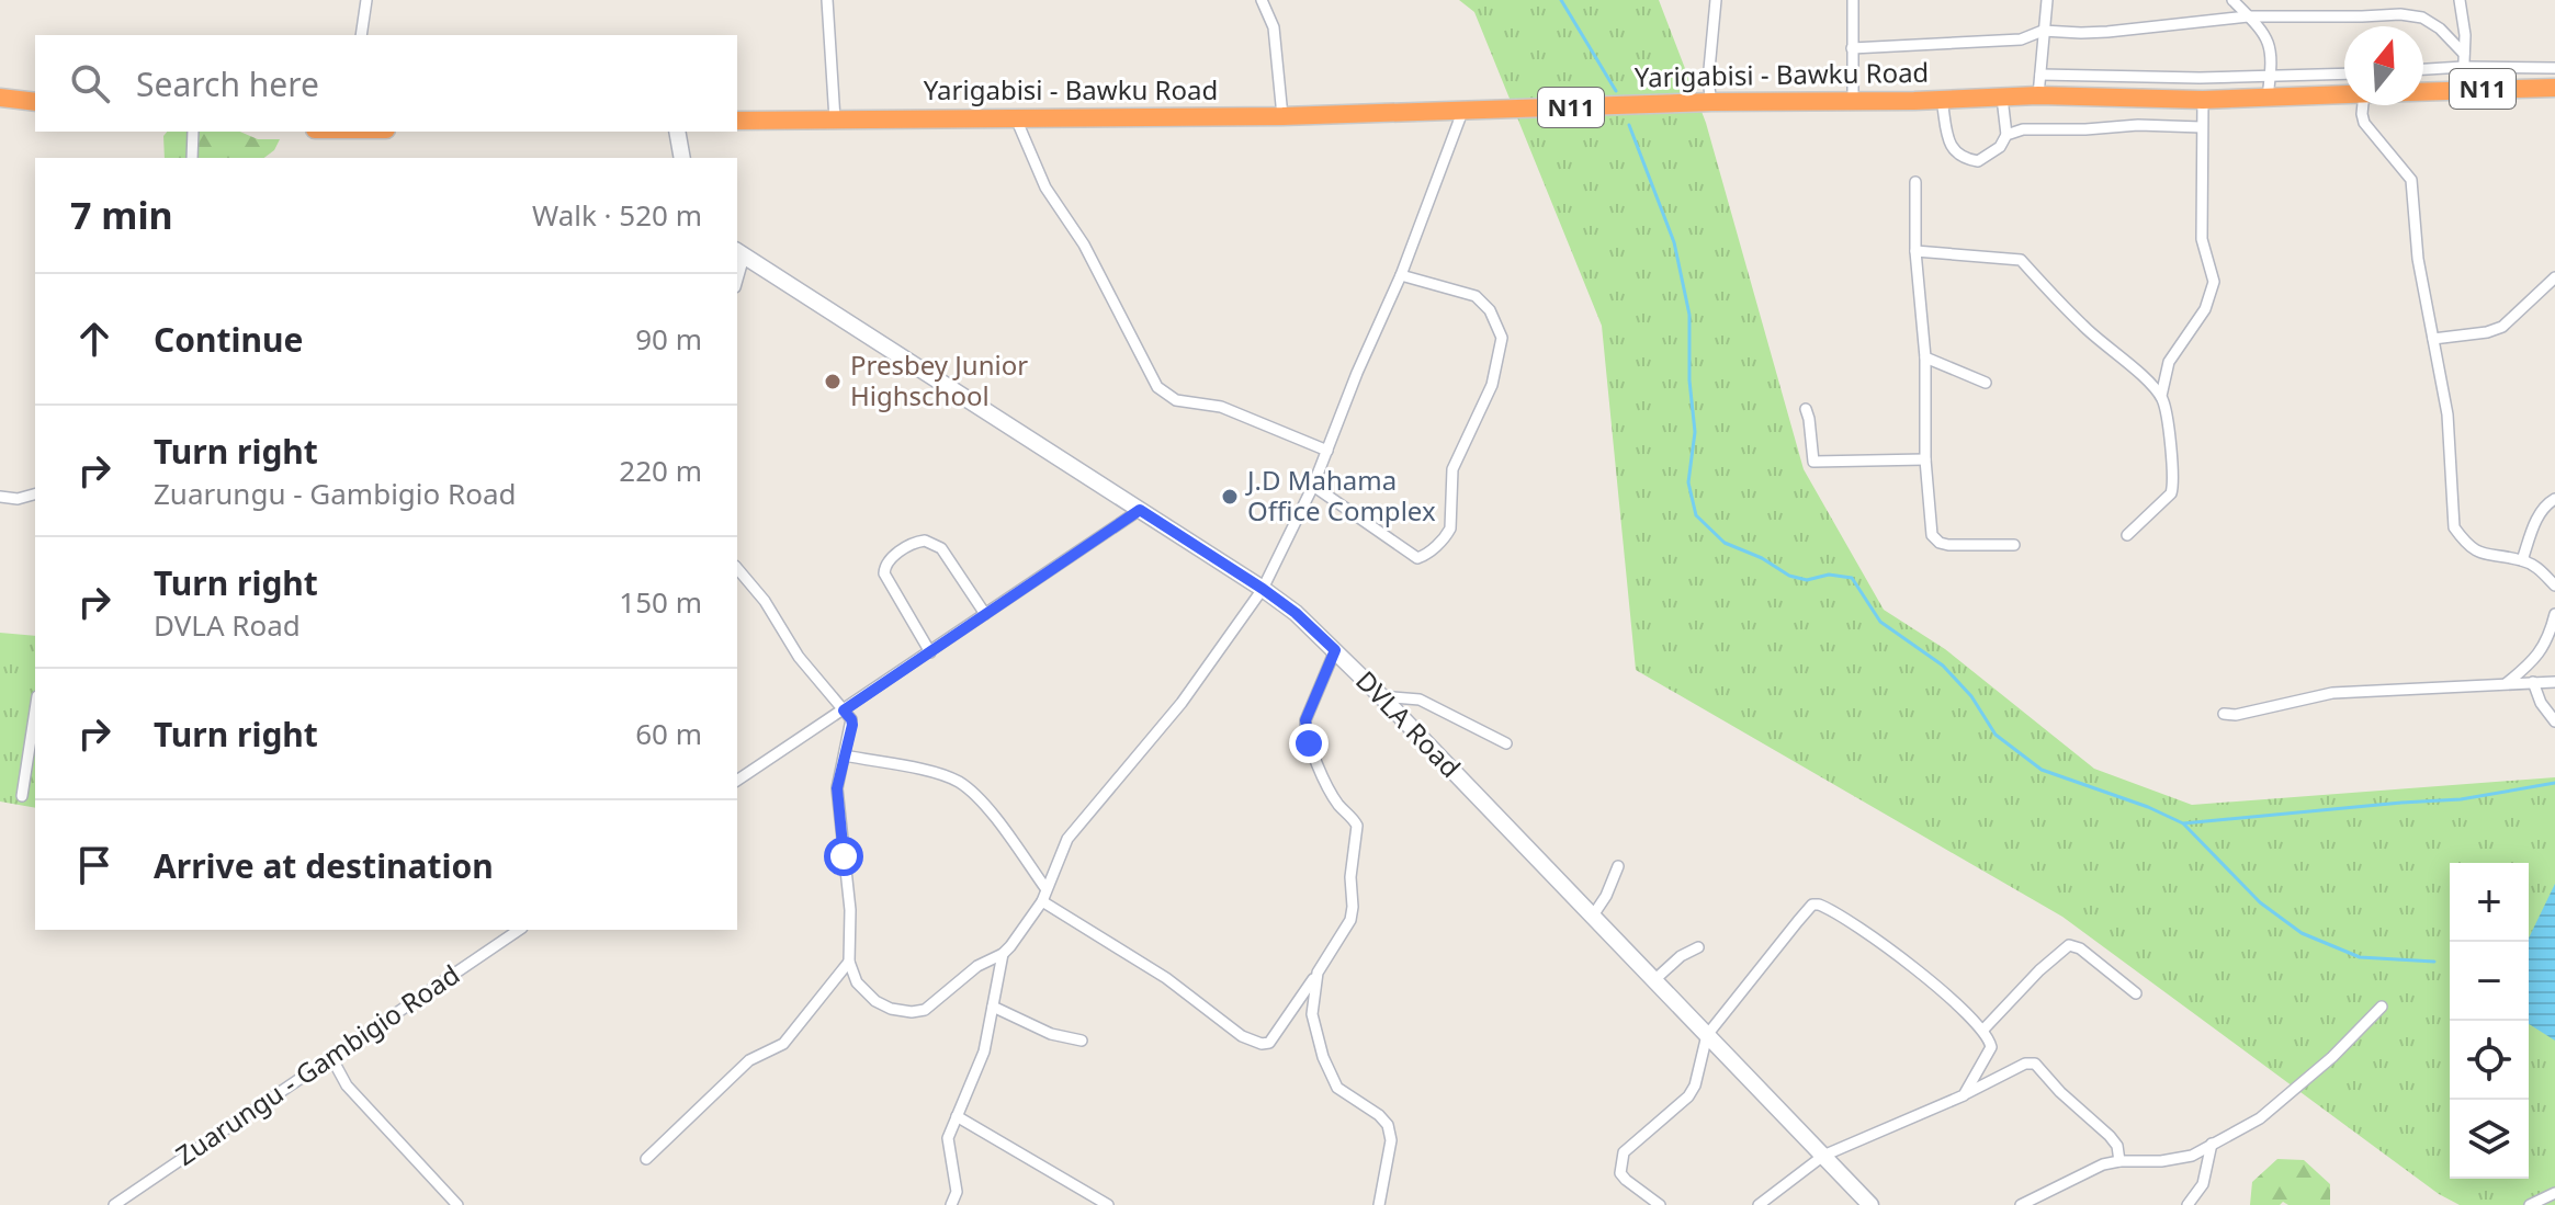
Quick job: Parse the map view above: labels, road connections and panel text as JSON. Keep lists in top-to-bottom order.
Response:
{
  "streets": {
    "highway": ["Yarigabisi - Bawku Road", "N11"],
    "street": ["DVLA Road", "Zuarungu - Gambigio Road"]
  },
  "places": ["Presbey Junior Highschool", "J.D Mahama Office Complex"],
  "north": "top",
  "page": {
    "search": "Search here",
    "heading": ["7 min", "Walk · 520 m"],
    "list": [
      ["Continue", "90 m"],
      ["Turn right", "Zuarungu - Gambigio Road", "220 m"],
      ["Turn right", "DVLA Road", "150 m"],
      ["Turn right", "60 m"],
      "Arrive at destination"
    ],
    "map_buttons": ["+", "−"]
  }
}
